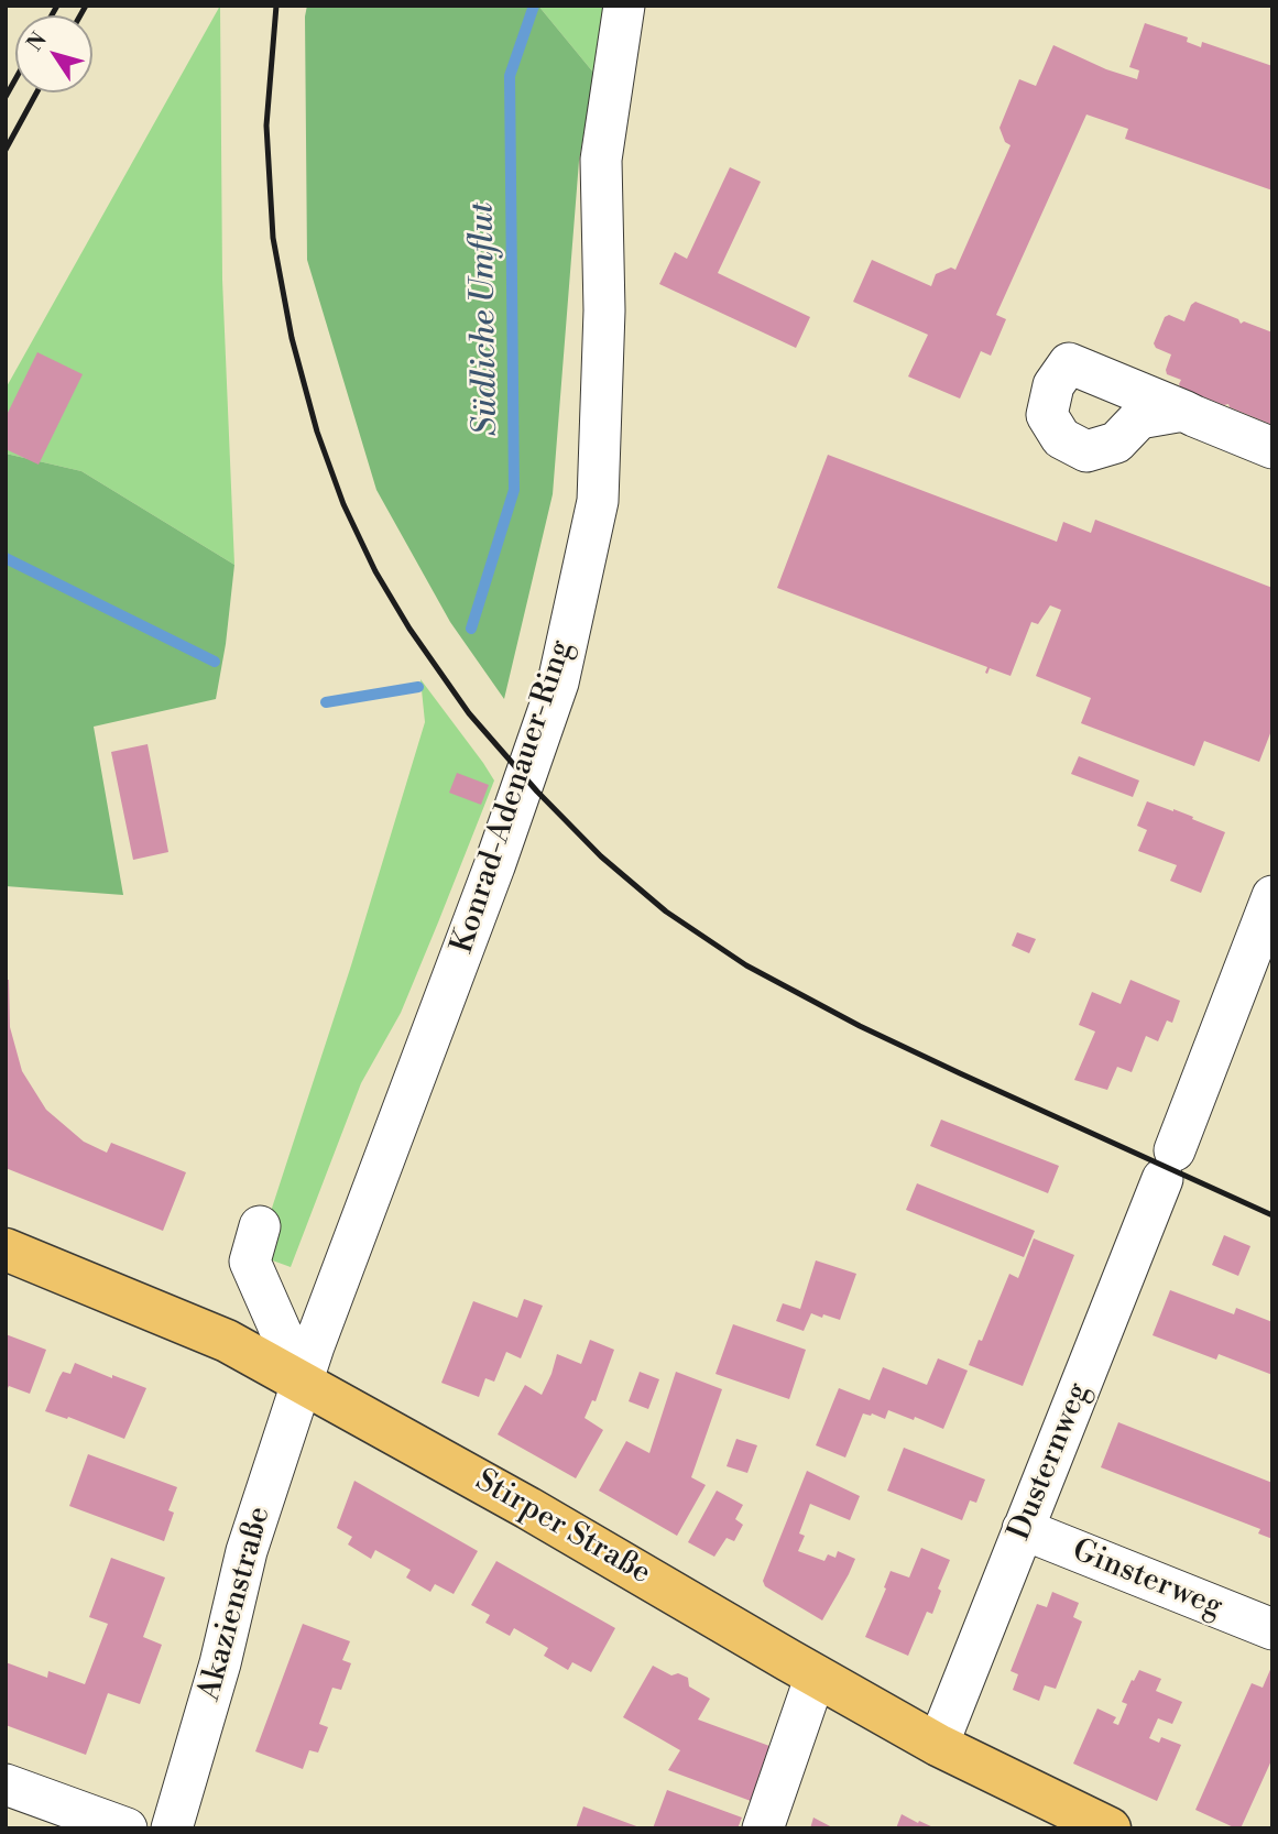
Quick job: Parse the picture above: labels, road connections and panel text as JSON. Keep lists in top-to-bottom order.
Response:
{
  "streets": {
    "main road": ["Stirper Straße"],
    "street": [
      "Konrad-Adenauer-Ring",
      "Dusternweg",
      "Ginsterweg",
      "Akazienstraße"
    ]
  },
  "crossings": [
    ["Konrad-Adenauer-Ring", "Stirper Straße"],
    ["Konrad-Adenauer-Ring", "Akazienstraße"],
    ["Dusternweg", "Stirper Straße"],
    ["Dusternweg", "Ginsterweg"],
    ["Stirper Straße", "Akazienstraße"]
  ],
  "water": ["Südliche Umflut"],
  "north": "top left"
}
